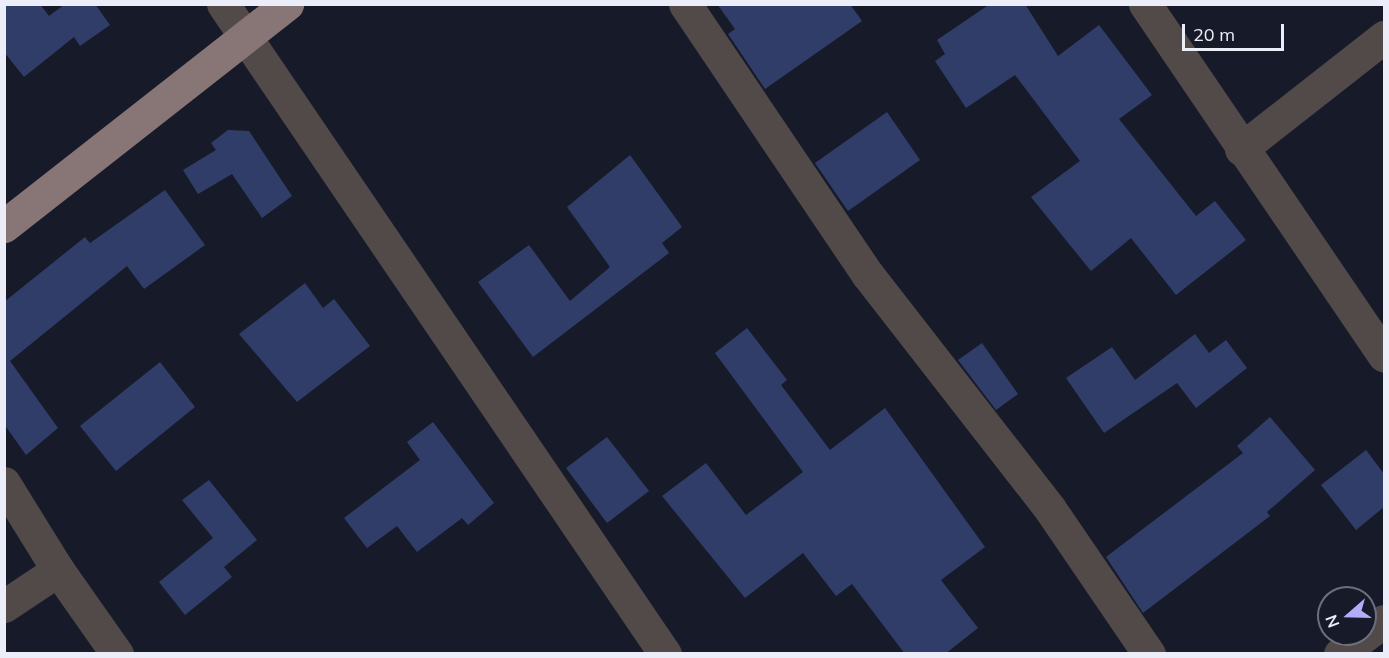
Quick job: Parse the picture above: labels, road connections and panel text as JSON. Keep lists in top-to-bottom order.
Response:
{
  "scale_bar": "20 m",
  "north": "left"
}
